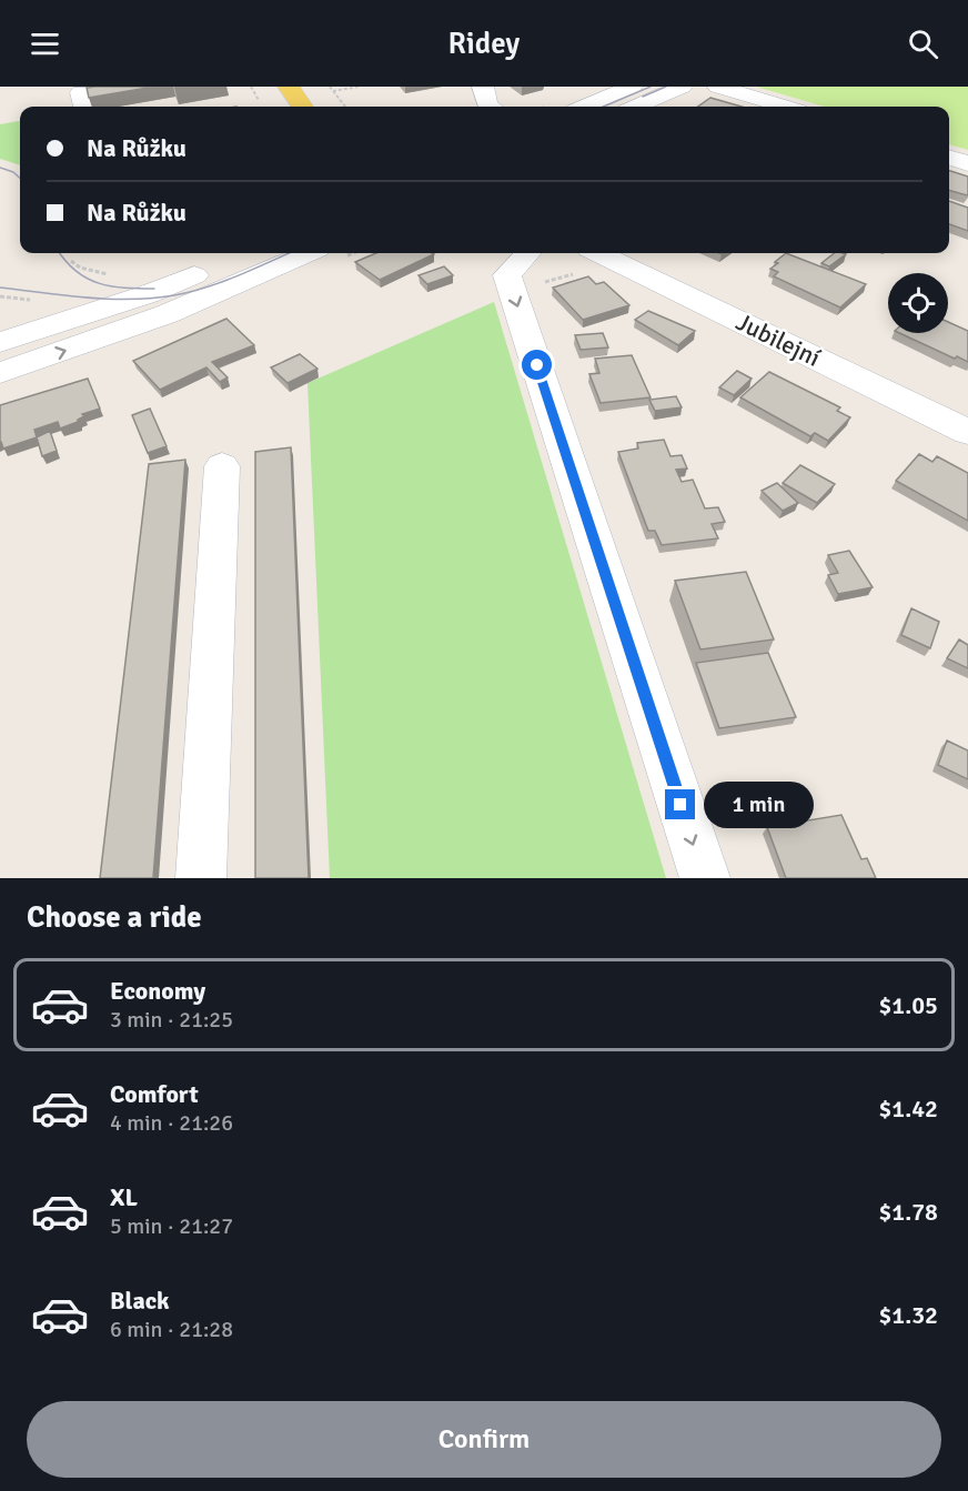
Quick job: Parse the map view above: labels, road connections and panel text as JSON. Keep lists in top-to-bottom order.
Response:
{
  "streets": {
    "street": ["Jubilejní"]
  },
  "page": {
    "header": "Ridey",
    "banner": ["Na Růžku", "Na Růžku"],
    "bubble": "1 min",
    "heading": "Choose a ride",
    "list": [
      {
        "name": "Economy",
        "note": "3 min · 21:25",
        "value": "$1.05"
      },
      {
        "name": "Comfort",
        "note": "4 min · 21:26",
        "value": "$1.42"
      },
      {
        "name": "XL",
        "note": "5 min · 21:27",
        "value": "$1.78"
      },
      {
        "name": "Black",
        "note": "6 min · 21:28",
        "value": "$1.32"
      }
    ],
    "buttons": "Confirm"
  }
}
